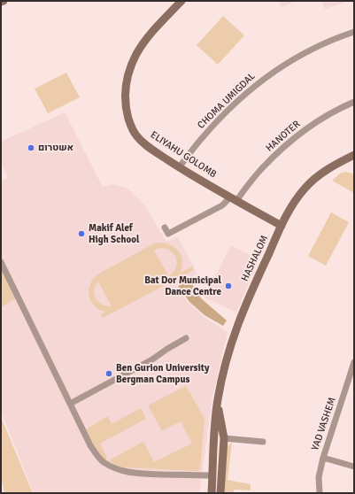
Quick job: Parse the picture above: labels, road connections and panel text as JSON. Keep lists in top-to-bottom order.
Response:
{
  "streets": {
    "street": [
      "CHOMA UMIGDAL",
      "HANOTER",
      "ELIYAHU GOLOMB",
      "HASHALOM",
      "YAD VASHEM"
    ]
  },
  "crossings": [
    ["CHOMA UMIGDAL", "ELIYAHU GOLOMB"],
    ["HANOTER", "ELIYAHU GOLOMB"],
    ["ELIYAHU GOLOMB", "HASHALOM"]
  ],
  "places": [
    "אשטרום",
    "Makif Alef High School",
    "Bat Dor Municipal Dance Centre",
    "Ben Gurion University Bergman Campus"
  ]
}
